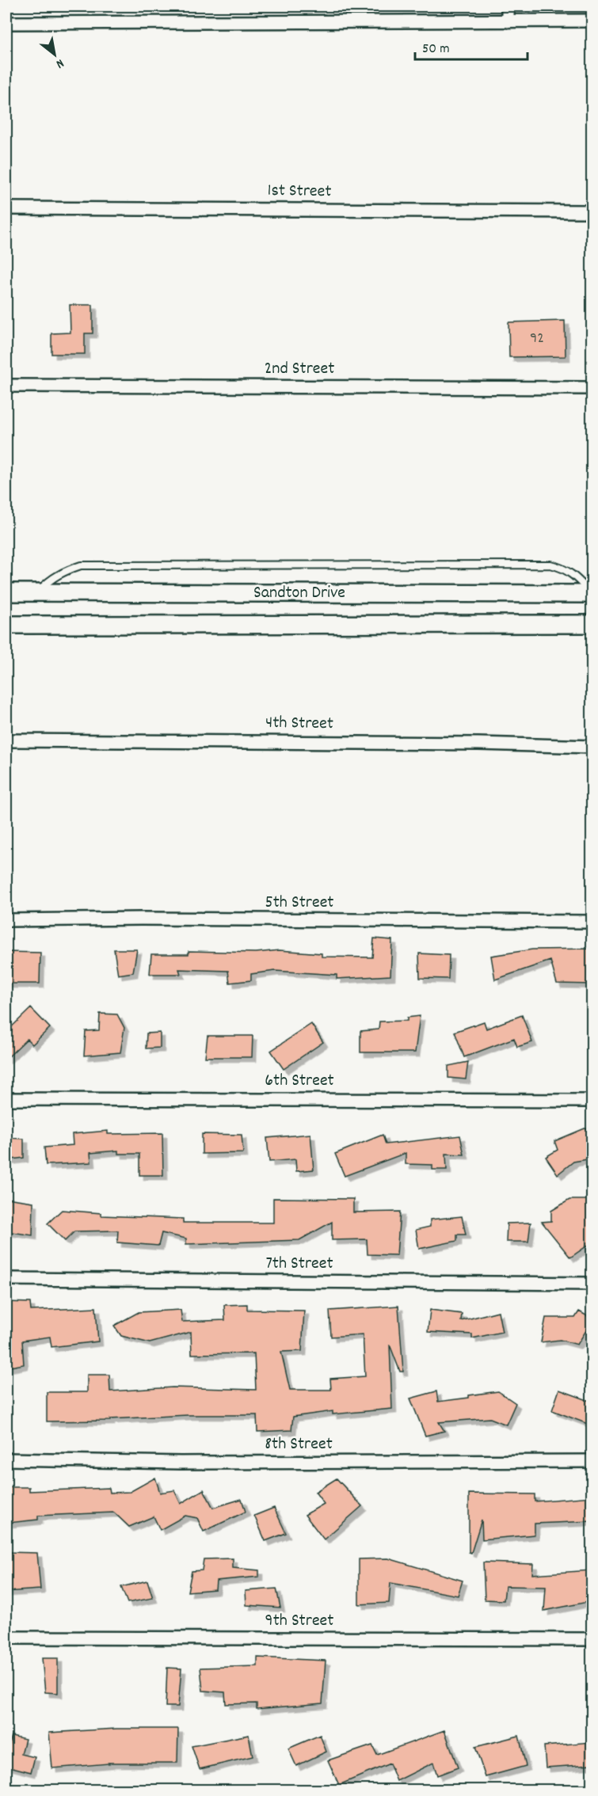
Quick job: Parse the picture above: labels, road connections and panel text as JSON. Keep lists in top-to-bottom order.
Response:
{
  "streets": {
    "main road": ["Sandton Drive"],
    "street": [
      "1st Street",
      "2nd Street",
      "4th Street",
      "5th Street",
      "6th Street",
      "7th Street",
      "8th Street",
      "9th Street"
    ]
  },
  "house_numbers": ["92"],
  "scale_bar": "50 m",
  "north": "bottom right"
}
